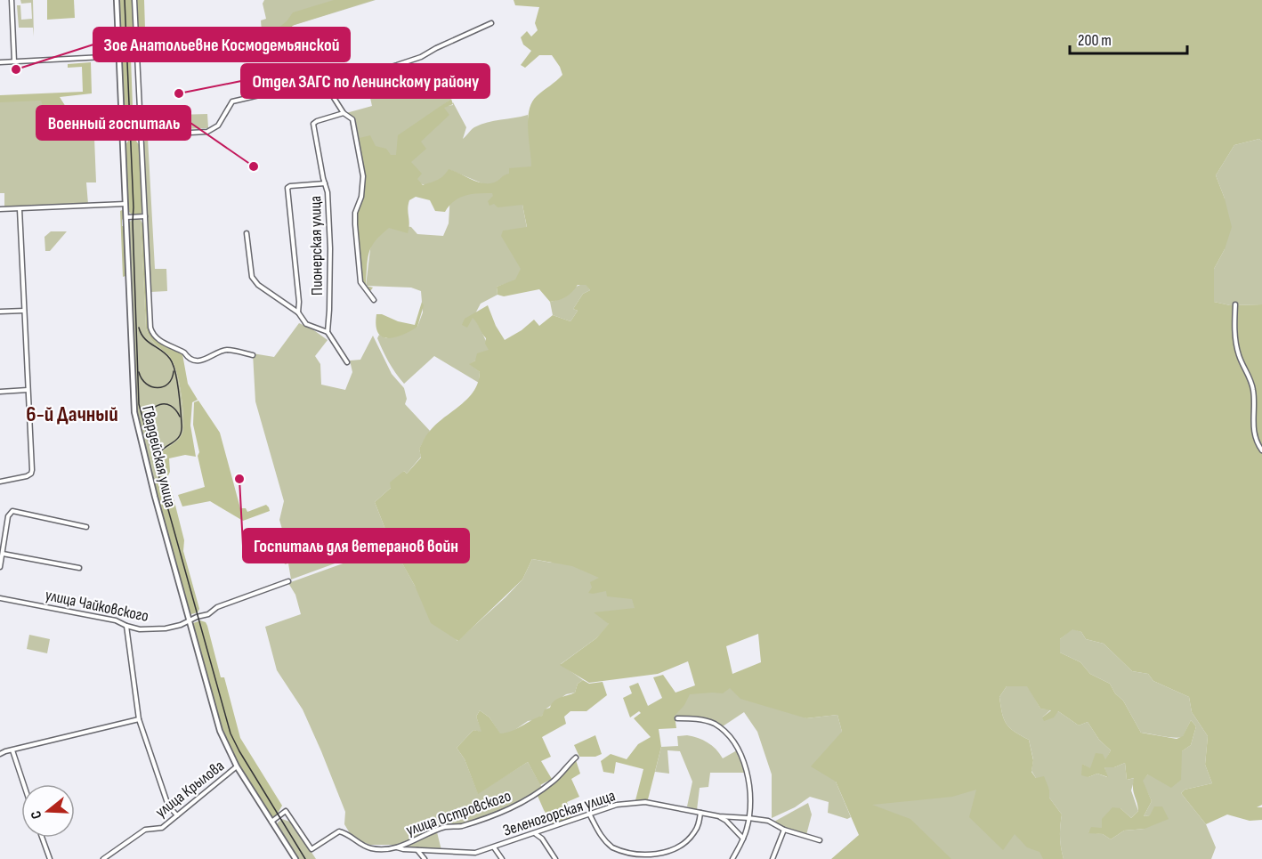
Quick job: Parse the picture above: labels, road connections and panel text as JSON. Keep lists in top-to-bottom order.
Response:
{
  "streets": {
    "street": [
      "Пионерская улица",
      "Гвардейская улица",
      "улица Чайковского",
      "улица Крылова",
      "улица Островского",
      "Зеленогорская улица"
    ]
  },
  "crossings": [
    ["Гвардейская улица", "улица Чайковского"],
    ["Гвардейская улица", "улица Крылова"],
    ["улица Островского", "Зеленогорская улица"]
  ],
  "districts": ["6-й Дачный"],
  "places": [
    "Зое Анатольевне Космодемьянской",
    "Отдел ЗАГС по Ленинскому району",
    "Военный госпиталь",
    "Госпиталь для ветеранов войн"
  ],
  "scale_bar": "200 m",
  "north": "left"
}
